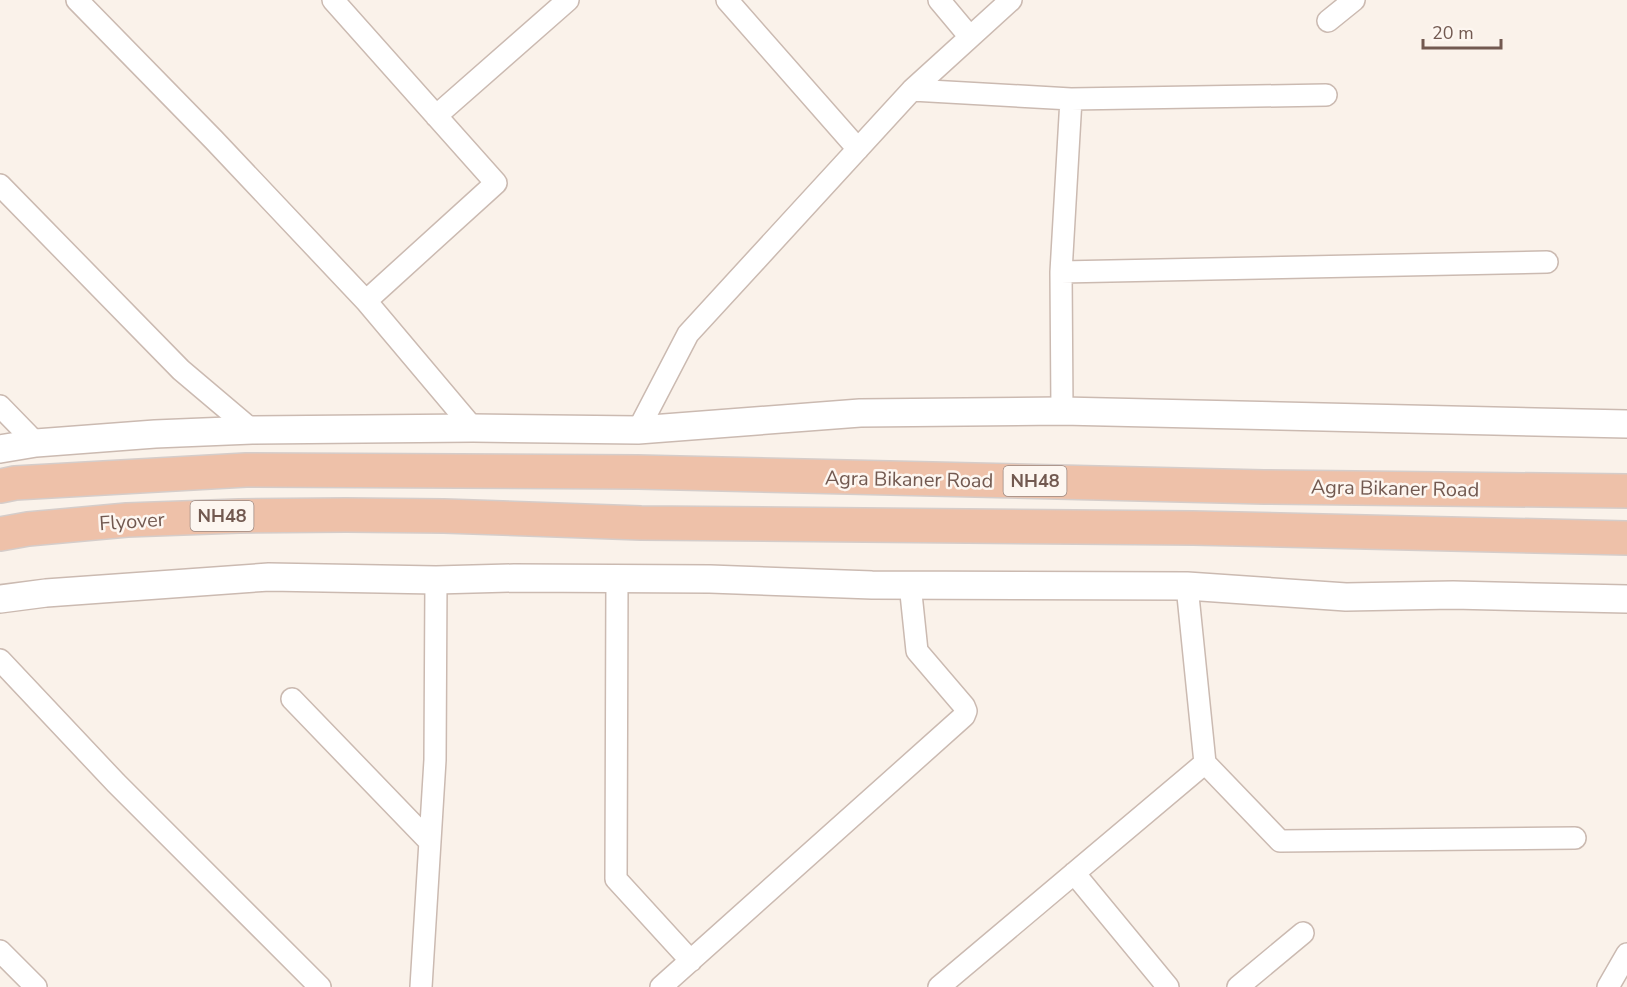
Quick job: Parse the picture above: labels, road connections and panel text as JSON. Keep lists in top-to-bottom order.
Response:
{
  "streets": {
    "highway": ["Agra Bikaner Road", "NH48", "Flyover"]
  },
  "scale_bar": "20 m"
}
